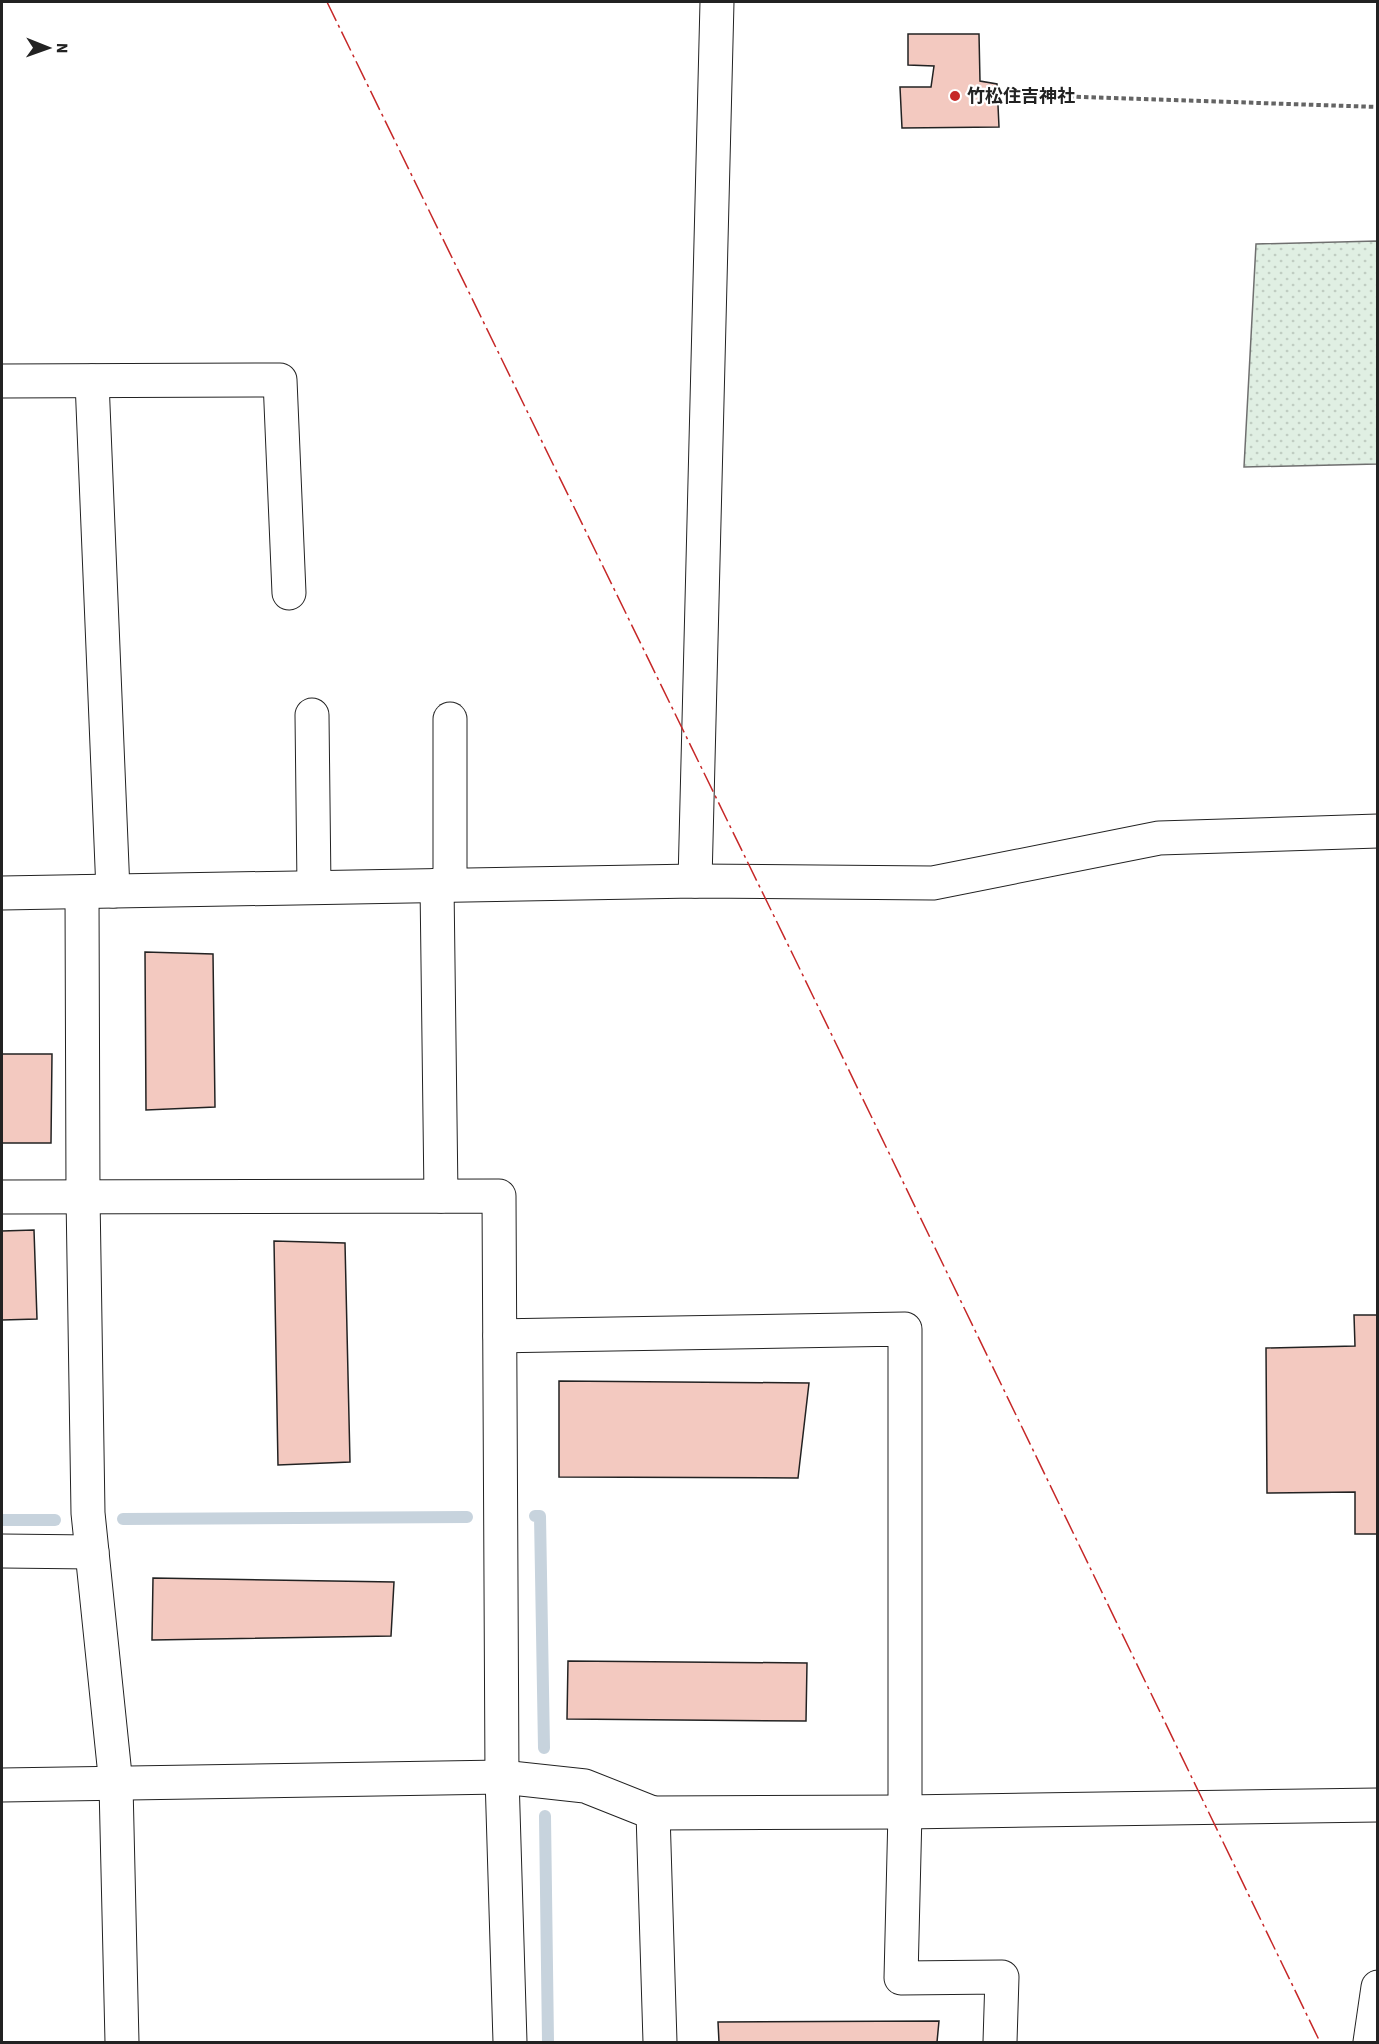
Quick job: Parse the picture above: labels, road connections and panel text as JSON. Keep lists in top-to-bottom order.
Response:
{
  "places": ["竹松住吉神社"],
  "north": "right"
}
